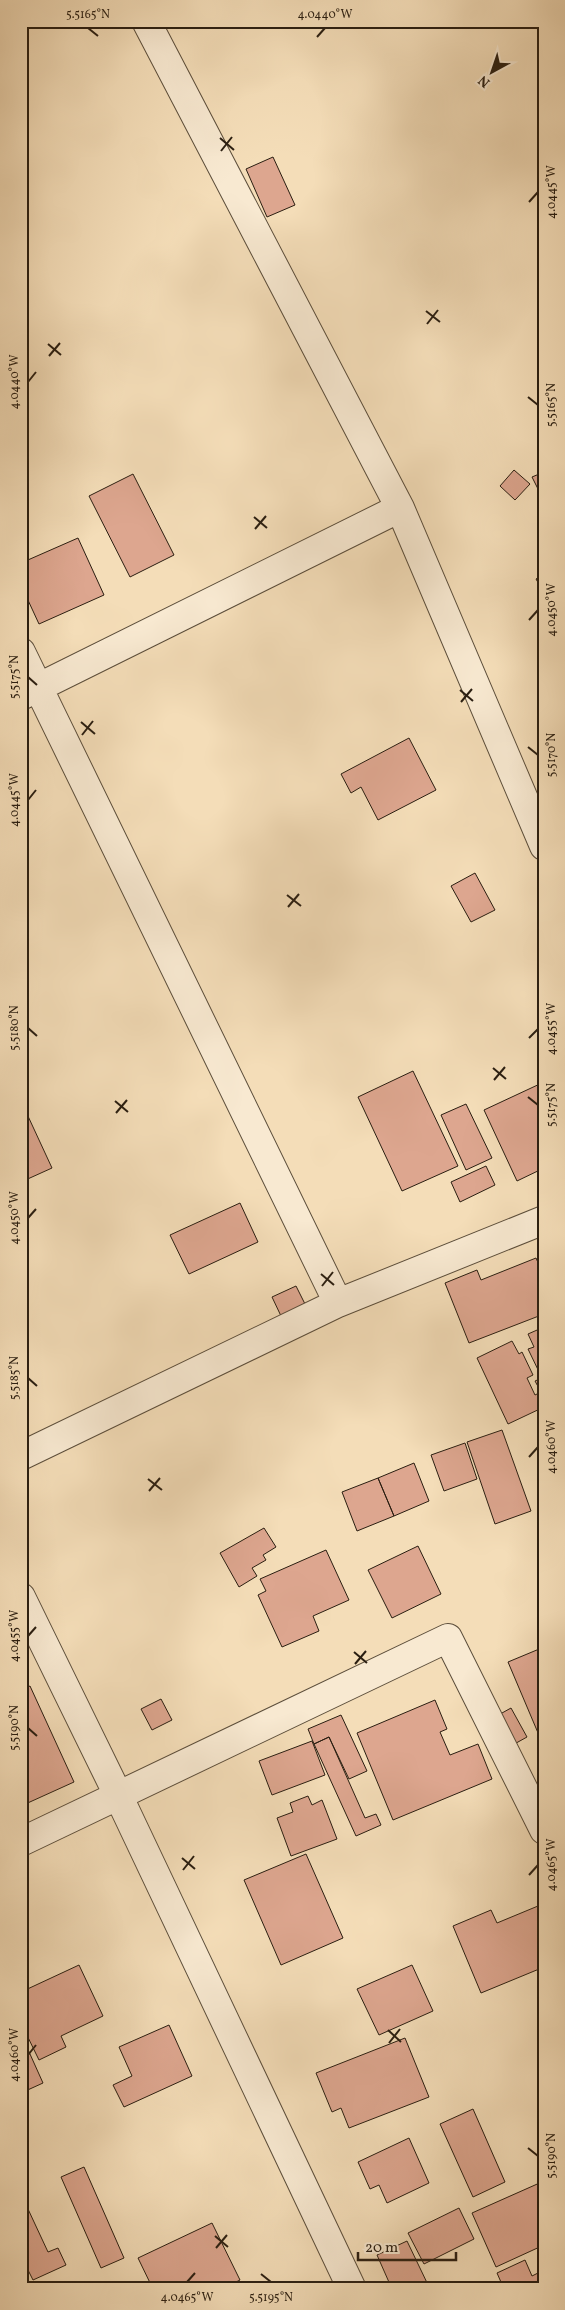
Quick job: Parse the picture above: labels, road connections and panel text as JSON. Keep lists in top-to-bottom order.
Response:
{
  "scale_bar": "20 m",
  "north": "bottom left",
  "coordinates": [
    "5.5165°N",
    "4.0440°W",
    "4.0445°W",
    "4.0450°W",
    "5.5175°N",
    "5.5170°N",
    "5.5180°N",
    "4.0455°W",
    "5.5185°N",
    "4.0460°W",
    "5.5190°N",
    "4.0465°W",
    "5.5195°N"
  ]
}
